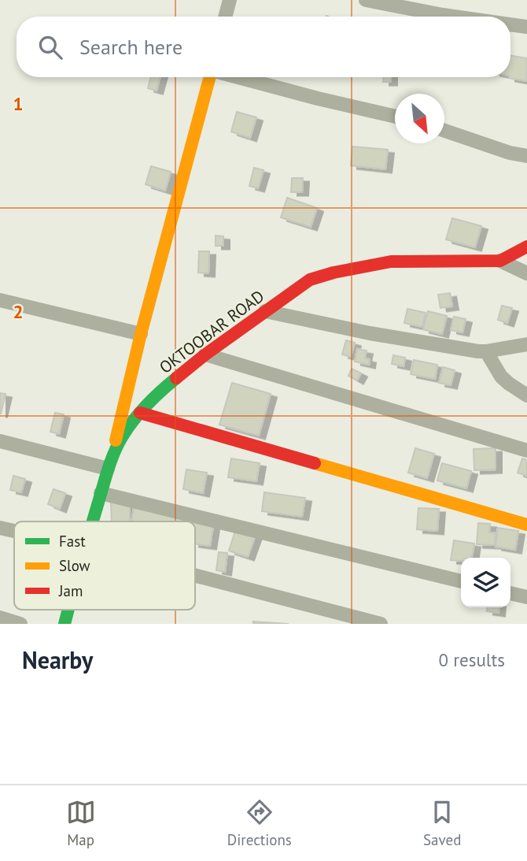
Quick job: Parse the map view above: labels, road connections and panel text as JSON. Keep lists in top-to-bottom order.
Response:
{
  "streets": {
    "street": ["OKTOOBAR ROAD"]
  },
  "legend": ["Fast", "Slow", "Jam"],
  "north": "bottom right",
  "page": {
    "search": "Search here",
    "heading": ["Nearby", "0 results"],
    "nav": ["Map", "Directions", "Saved"]
  },
  "grid": {
    "rows": ["1", "2"]
  }
}
